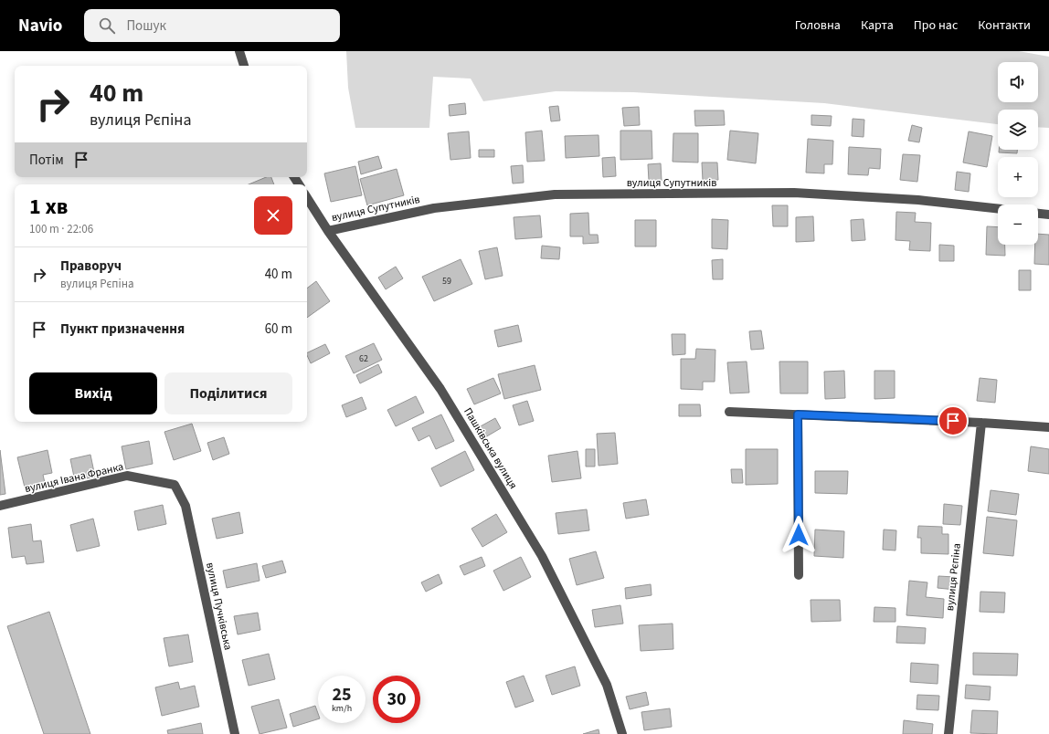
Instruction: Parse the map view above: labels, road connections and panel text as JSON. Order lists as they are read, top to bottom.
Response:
{
  "streets": {
    "street": [
      "вулиця Супутників",
      "Пашківська вулиця",
      "вулиця Івана Франка",
      "вулиця Рєпіна",
      "вулиця Пучківська"
    ]
  },
  "crossings": [
    ["вулиця Супутників", "Пашківська вулиця"],
    ["вулиця Івана Франка", "вулиця Пучківська"]
  ],
  "house_numbers": ["59", "62"],
  "page": {
    "header": "Navio",
    "search": "Пошук",
    "nav": [
      "Головна",
      "Карта",
      "Про нас",
      "Контакти"
    ],
    "map_buttons": ["+", "−"],
    "turn": ["40 m", "вулиця Рєпіна"],
    "then": "Потім",
    "heading": ["1 хв", "100 m · 22:06"],
    "list": [
      {
        "name": "Праворуч",
        "note": "вулиця Рєпіна",
        "value": "40 m"
      },
      {
        "name": "Пункт призначення",
        "value": "60 m"
      }
    ],
    "buttons": ["Вихід", "Поділитися"],
    "speed": "25 km/h",
    "limit": "30"
  }
}
